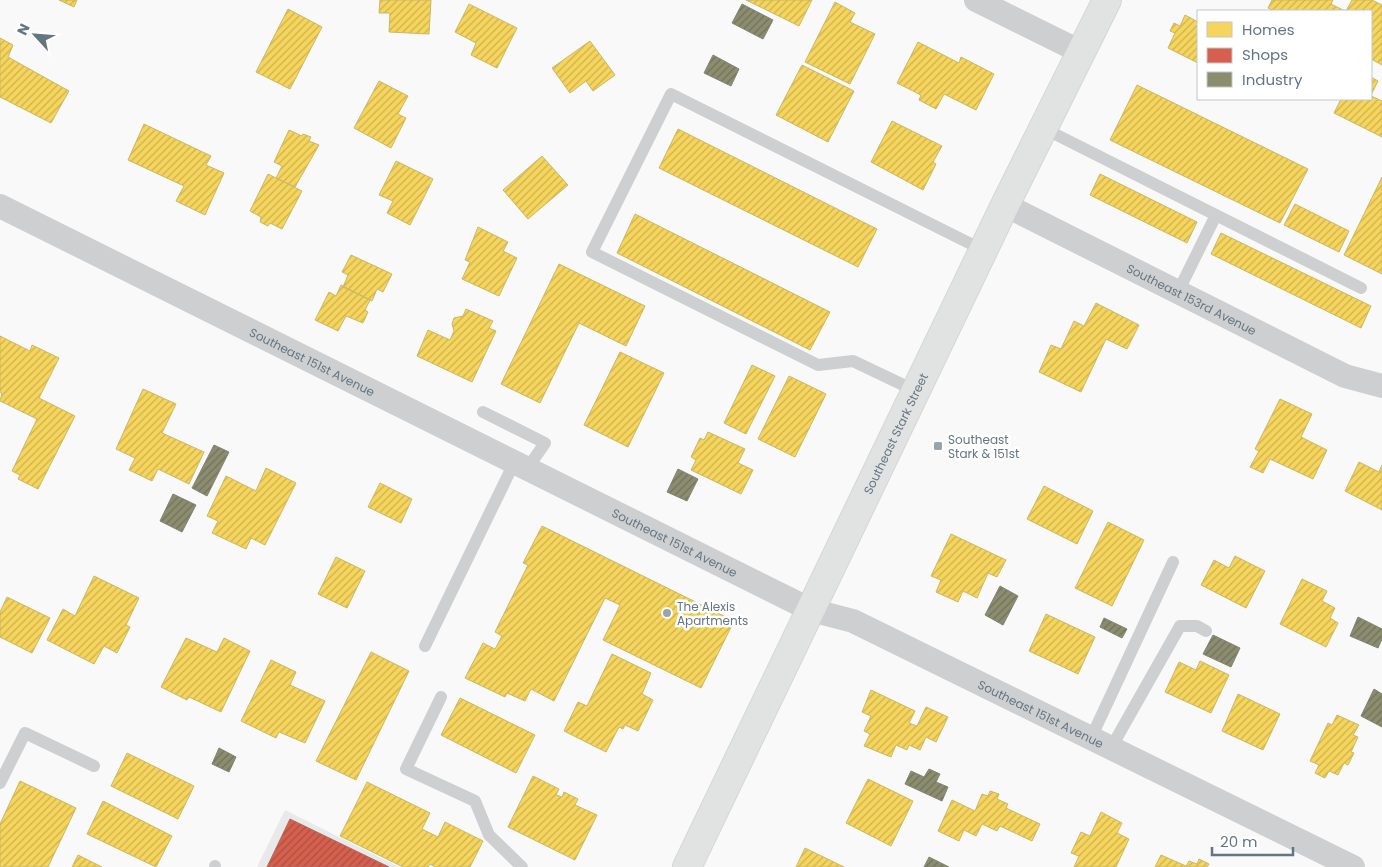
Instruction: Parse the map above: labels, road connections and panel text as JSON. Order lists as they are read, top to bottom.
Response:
{
  "streets": {
    "main road": ["Southeast Stark Street"],
    "street": ["Southeast 153rd Avenue", "Southeast 151st Avenue"]
  },
  "crossings": [
    ["Southeast 153rd Avenue", "Southeast Stark Street"],
    ["Southeast 151st Avenue", "Southeast Stark Street"]
  ],
  "places": {
    "transit": ["Southeast Stark & 151st"],
    "other": ["The Alexis Apartments"]
  },
  "legend": ["Homes", "Shops", "Industry"],
  "scale_bar": "20 m",
  "north": "top left"
}
